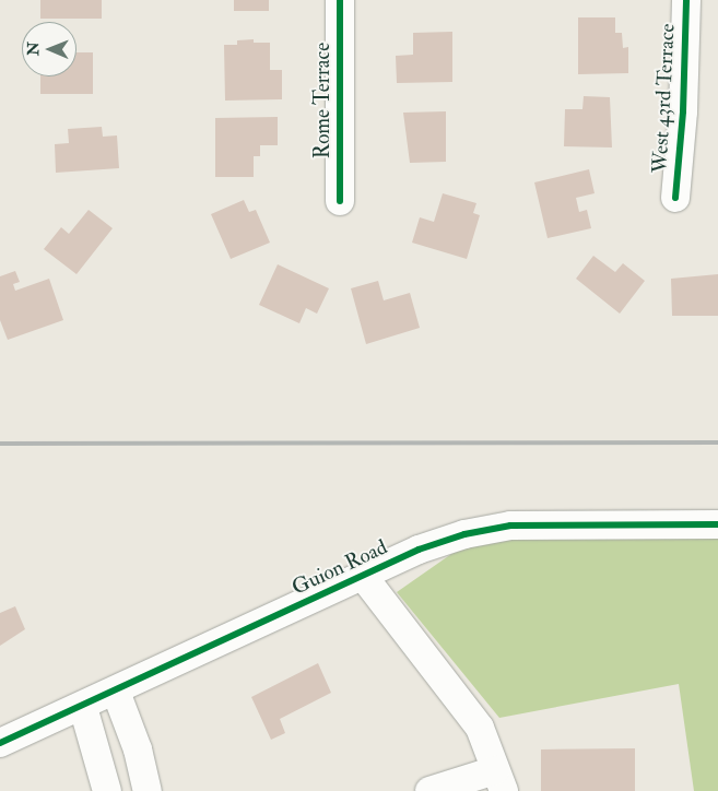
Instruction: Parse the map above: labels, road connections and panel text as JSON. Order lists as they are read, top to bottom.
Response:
{
  "streets": {
    "street": ["West 43rd Terrace", "Rome Terrace", "Guion Road"]
  },
  "north": "left"
}
